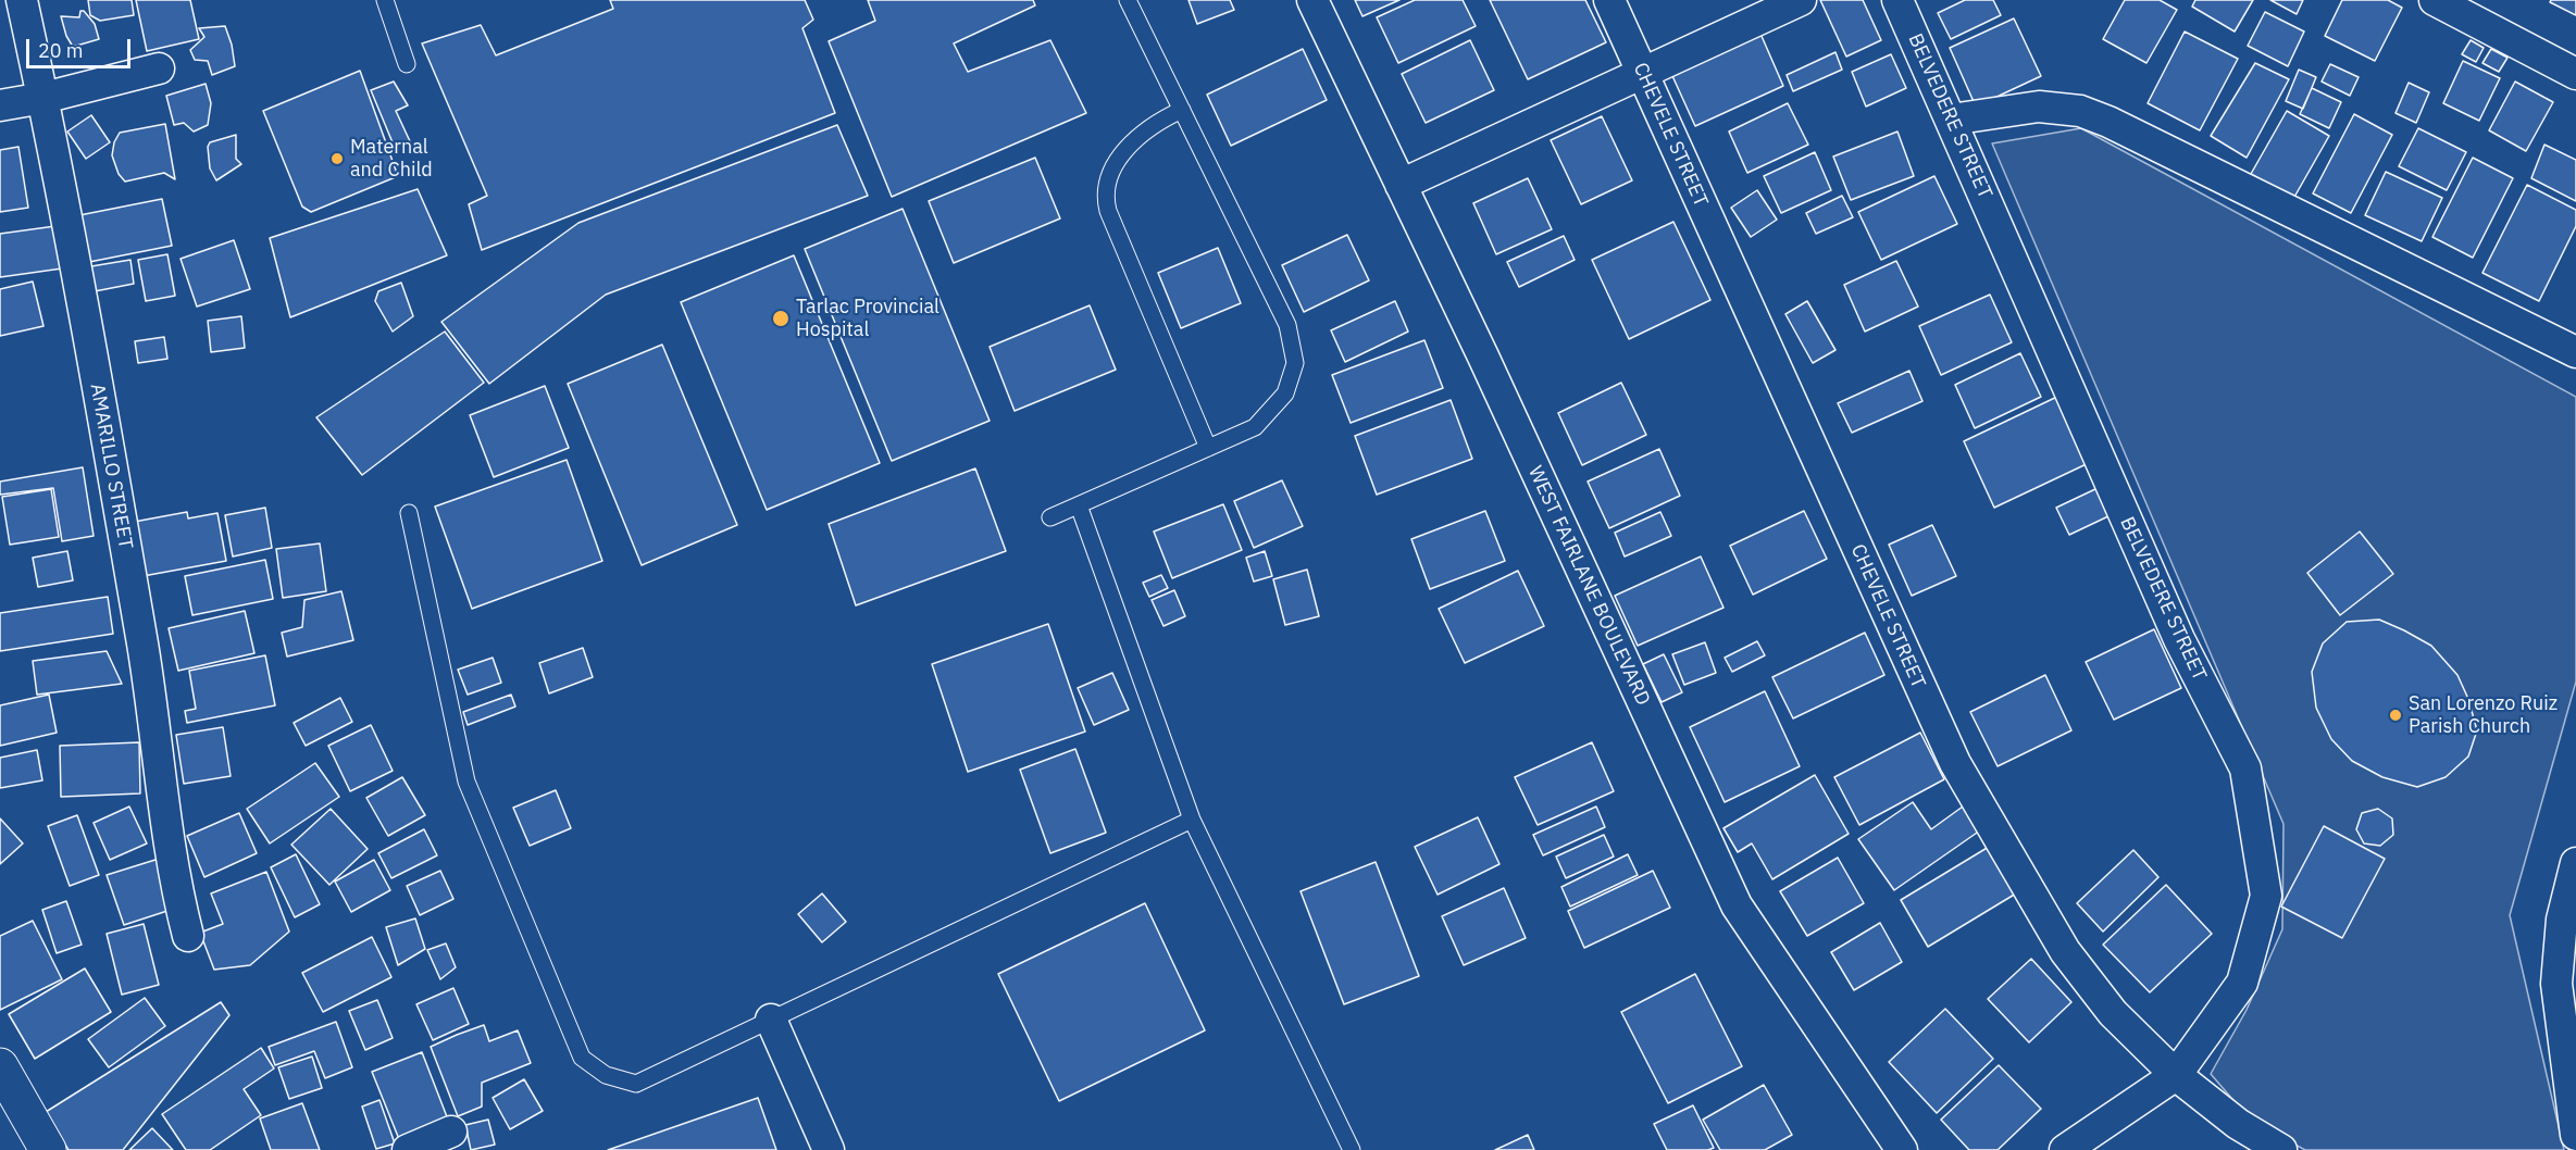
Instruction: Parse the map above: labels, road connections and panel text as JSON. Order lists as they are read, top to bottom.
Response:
{
  "streets": {
    "street": [
      "BELVEDERE STREET",
      "CHEVELE STREET",
      "AMARILLO STREET",
      "WEST FAIRLANE BOULEVARD"
    ]
  },
  "crossings": [
    ["BELVEDERE STREET", "CHEVELE STREET"]
  ],
  "places": ["Maternal and Child", "Tarlac Provincial Hospital", "San Lorenzo Ruiz Parish Church"],
  "scale_bar": "20 m"
}
